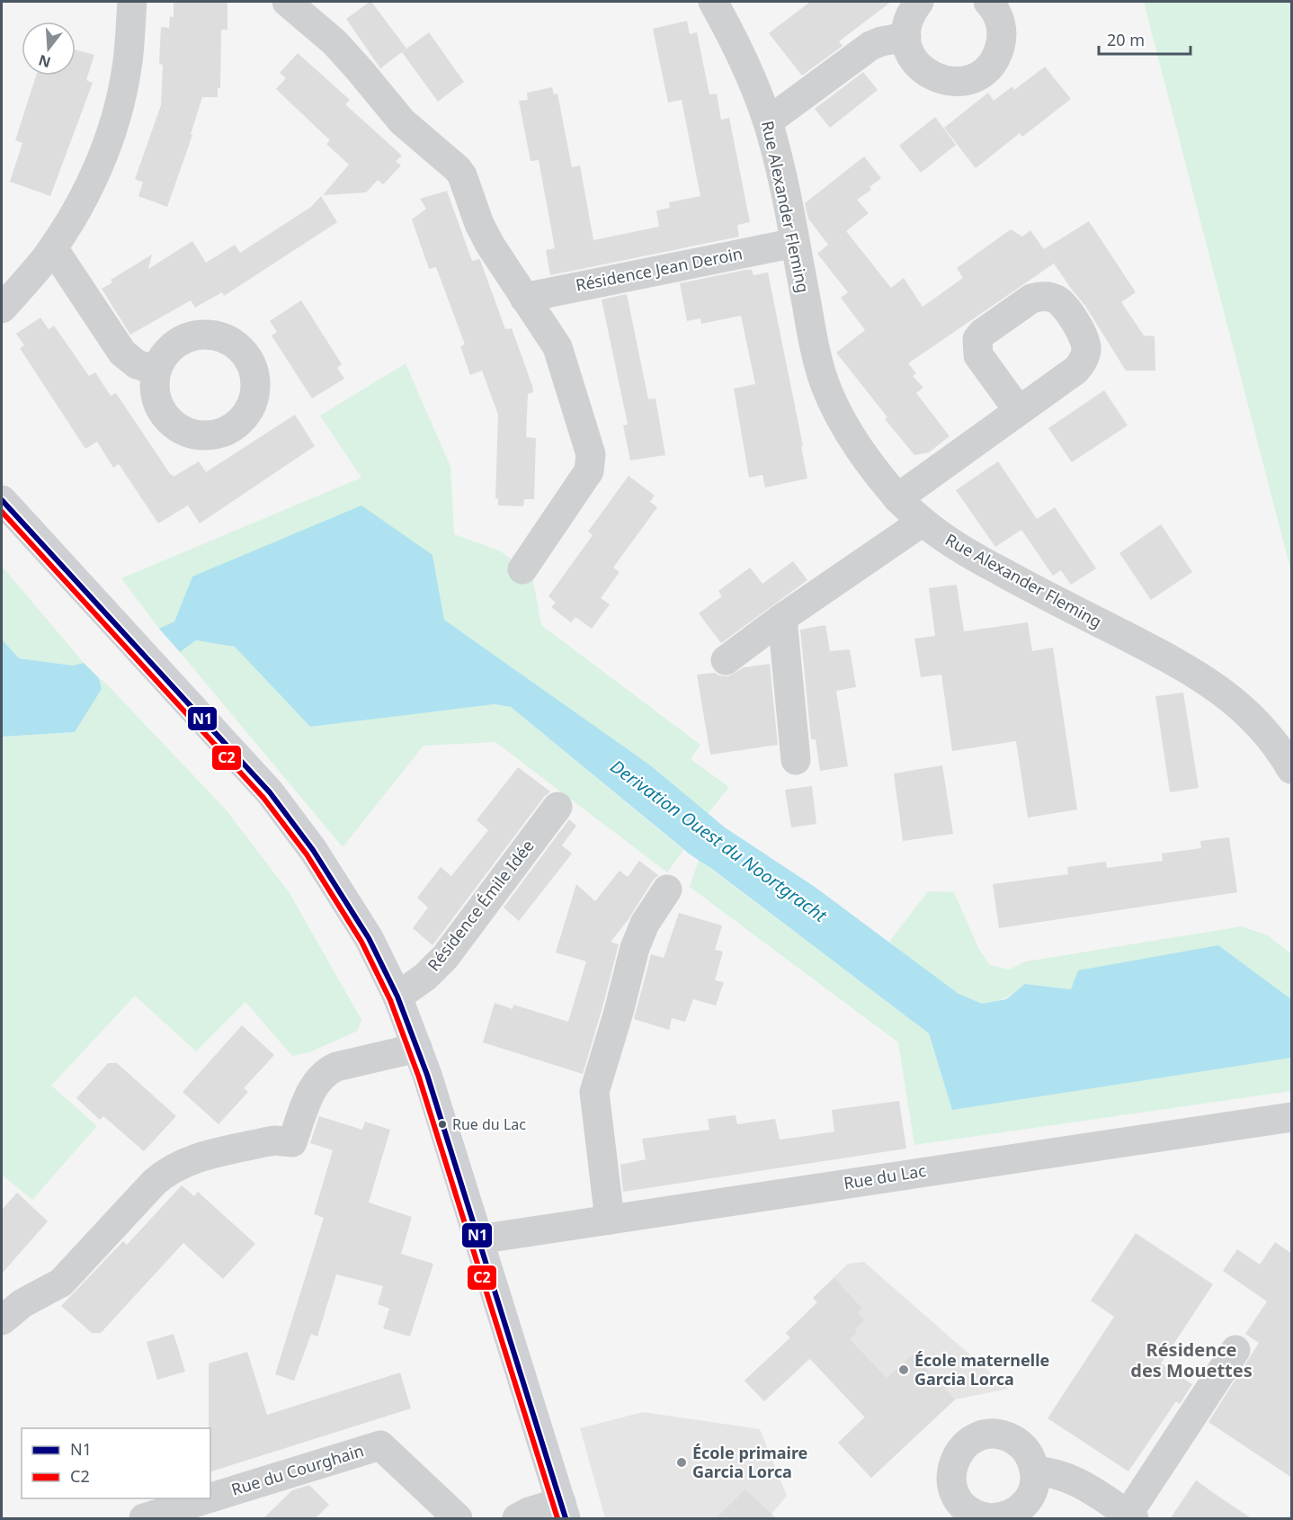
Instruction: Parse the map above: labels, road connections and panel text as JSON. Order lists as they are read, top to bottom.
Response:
{
  "streets": {
    "street": [
      "Rue Alexander Fleming",
      "Résidence Jean Deroin",
      "Résidence Émile Idée",
      "Rue du Lac",
      "Rue du Courghain"
    ]
  },
  "crossings": [
    ["Rue Alexander Fleming", "Résidence Jean Deroin"]
  ],
  "districts": ["Résidence des Mouettes"],
  "water": ["Derivation Ouest du Noortgracht"],
  "places": ["Rue du Lac", "École maternelle Garcia Lorca", "École primaire Garcia Lorca"],
  "lines": ["transit line N1", "transit line C2"],
  "legend": ["N1", "C2"],
  "scale_bar": "20 m",
  "north": "bottom"
}
